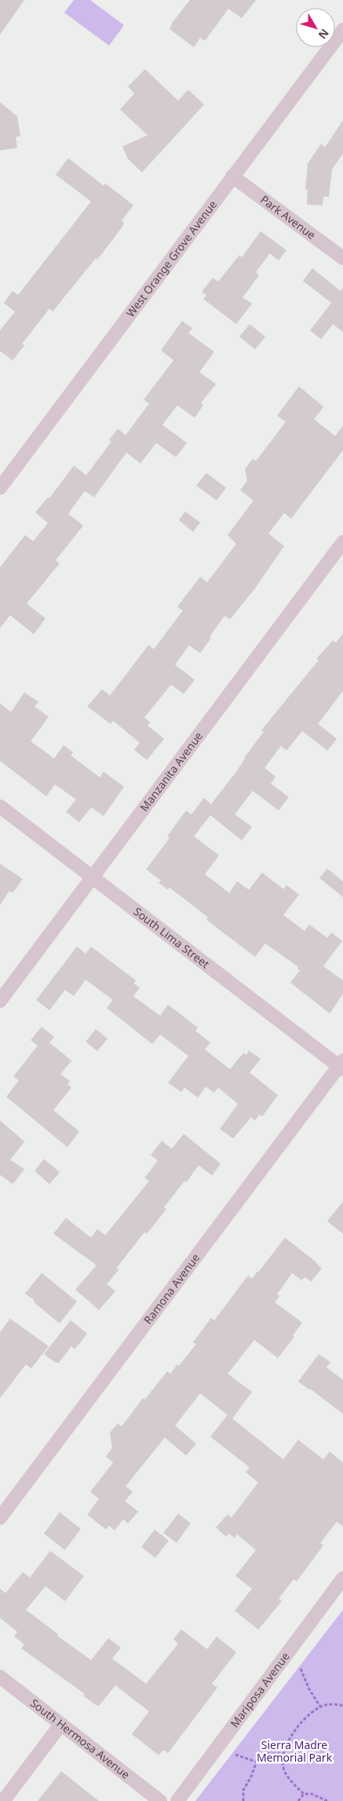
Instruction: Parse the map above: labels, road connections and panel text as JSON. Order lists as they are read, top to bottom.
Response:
{
  "streets": {
    "street": [
      "Park Avenue",
      "West Orange Grove Avenue",
      "Manzanita Avenue",
      "South Lima Street",
      "Ramona Avenue",
      "Mariposa Avenue",
      "South Hermosa Avenue"
    ]
  },
  "crossings": [
    ["Park Avenue", "West Orange Grove Avenue"],
    ["Manzanita Avenue", "South Lima Street"],
    ["South Lima Street", "Ramona Avenue"]
  ],
  "parks": ["Sierra Madre Memorial Park"],
  "north": "bottom right"
}
